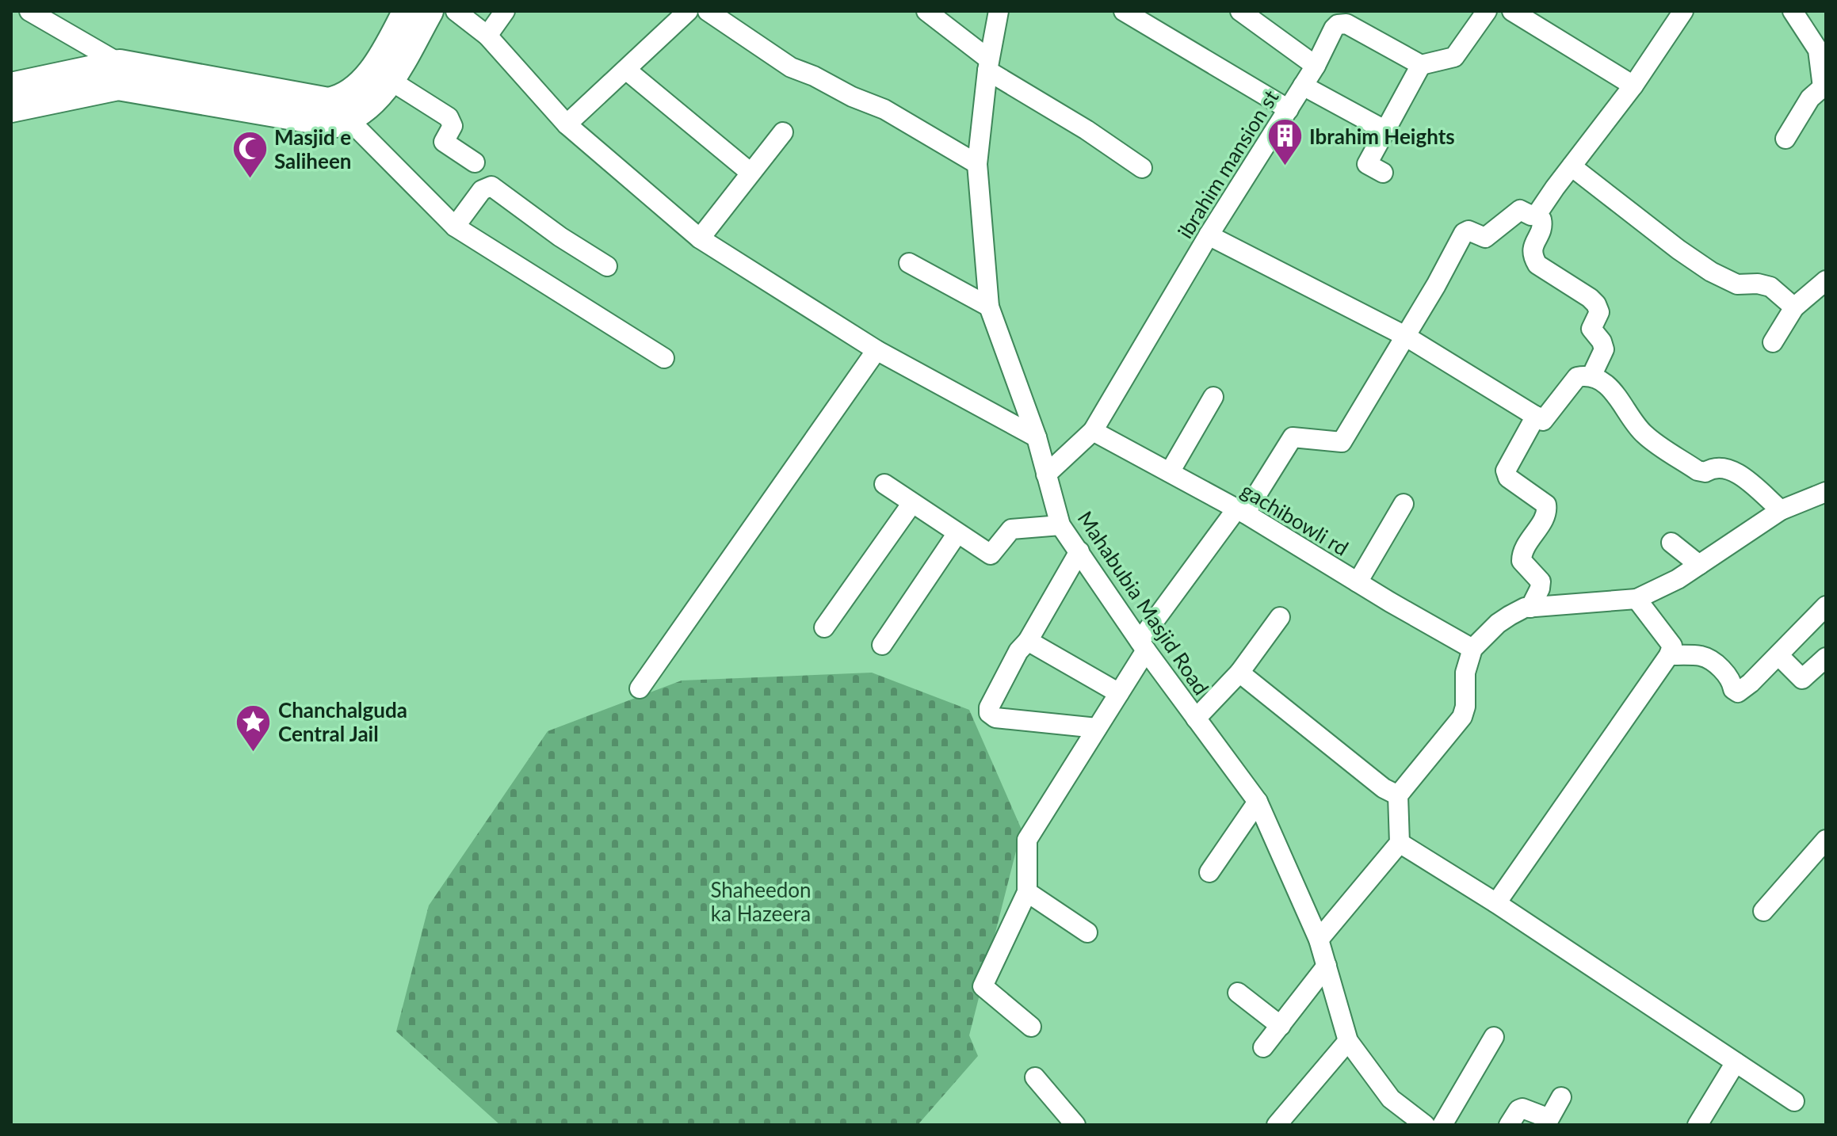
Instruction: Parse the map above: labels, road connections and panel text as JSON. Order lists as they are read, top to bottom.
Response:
{
  "streets": {
    "street": ["ibrahim mansion st", "gachibowli rd", "Mahabubia Masjid Road"]
  },
  "crossings": [
    ["ibrahim mansion st", "gachibowli rd"],
    ["ibrahim mansion st", "Mahabubia Masjid Road"]
  ],
  "parks": ["Shaheedon ka Hazeera"],
  "places": {
    "building": ["Ibrahim Heights"],
    "mosque": ["Masjid e Saliheen"],
    "place": ["Chanchalguda Central Jail"]
  }
}
